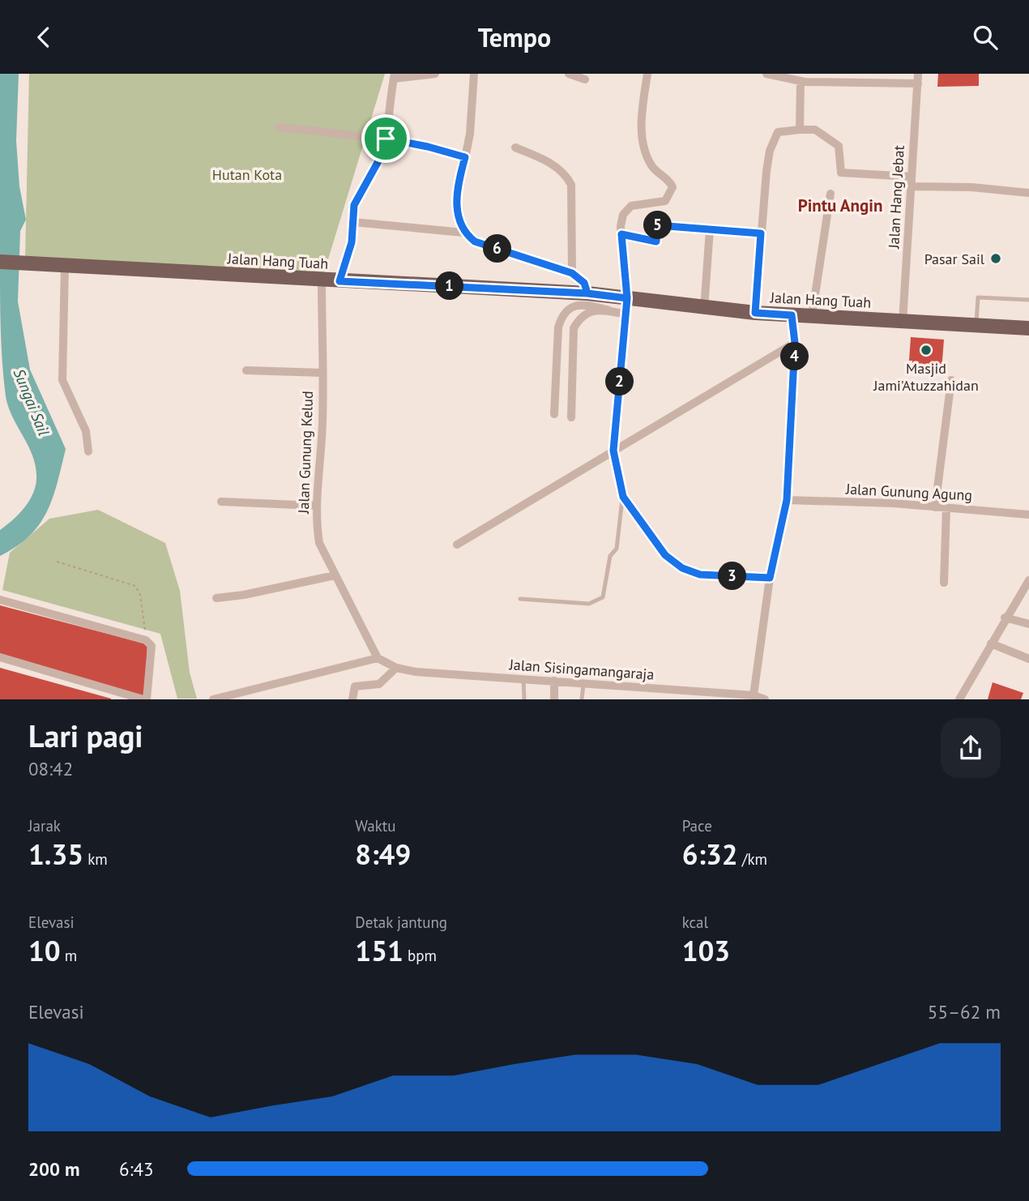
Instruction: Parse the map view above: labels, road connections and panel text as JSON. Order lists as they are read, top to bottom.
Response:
{
  "streets": {
    "main road": ["Jalan Hang Tuah"],
    "street": [
      "Jalan Hang Jebat",
      "Jalan Gunung Kelud",
      "Jalan Gunung Agung",
      "Jalan Sisingamangaraja"
    ]
  },
  "crossings": [
    ["Jalan Hang Jebat", "Jalan Hang Tuah"],
    ["Jalan Hang Tuah", "Jalan Gunung Kelud"]
  ],
  "districts": ["Pintu Angin"],
  "water": ["Sungai Sail"],
  "parks": ["Hutan Kota"],
  "places": ["Pasar Sail", "Masjid Jami'Atuzzahidan"],
  "page": {
    "header": "Tempo",
    "pins": [
      "5",
      "6",
      "1",
      "4",
      "2",
      "3"
    ],
    "heading": ["Lari pagi", "08:42"],
    "stats": [
      ["Jarak", "1.35 km"],
      ["Waktu", "8:49"],
      ["Pace", "6:32 /km"],
      ["Elevasi", "10 m"],
      ["Detak jantung", "151 bpm"],
      ["kcal", "103"]
    ],
    "chart": ["Elevasi", "55–62 m"],
    "list": [
      {
        "name": "200 m",
        "note": "6:43"
      }
    ]
  }
}
